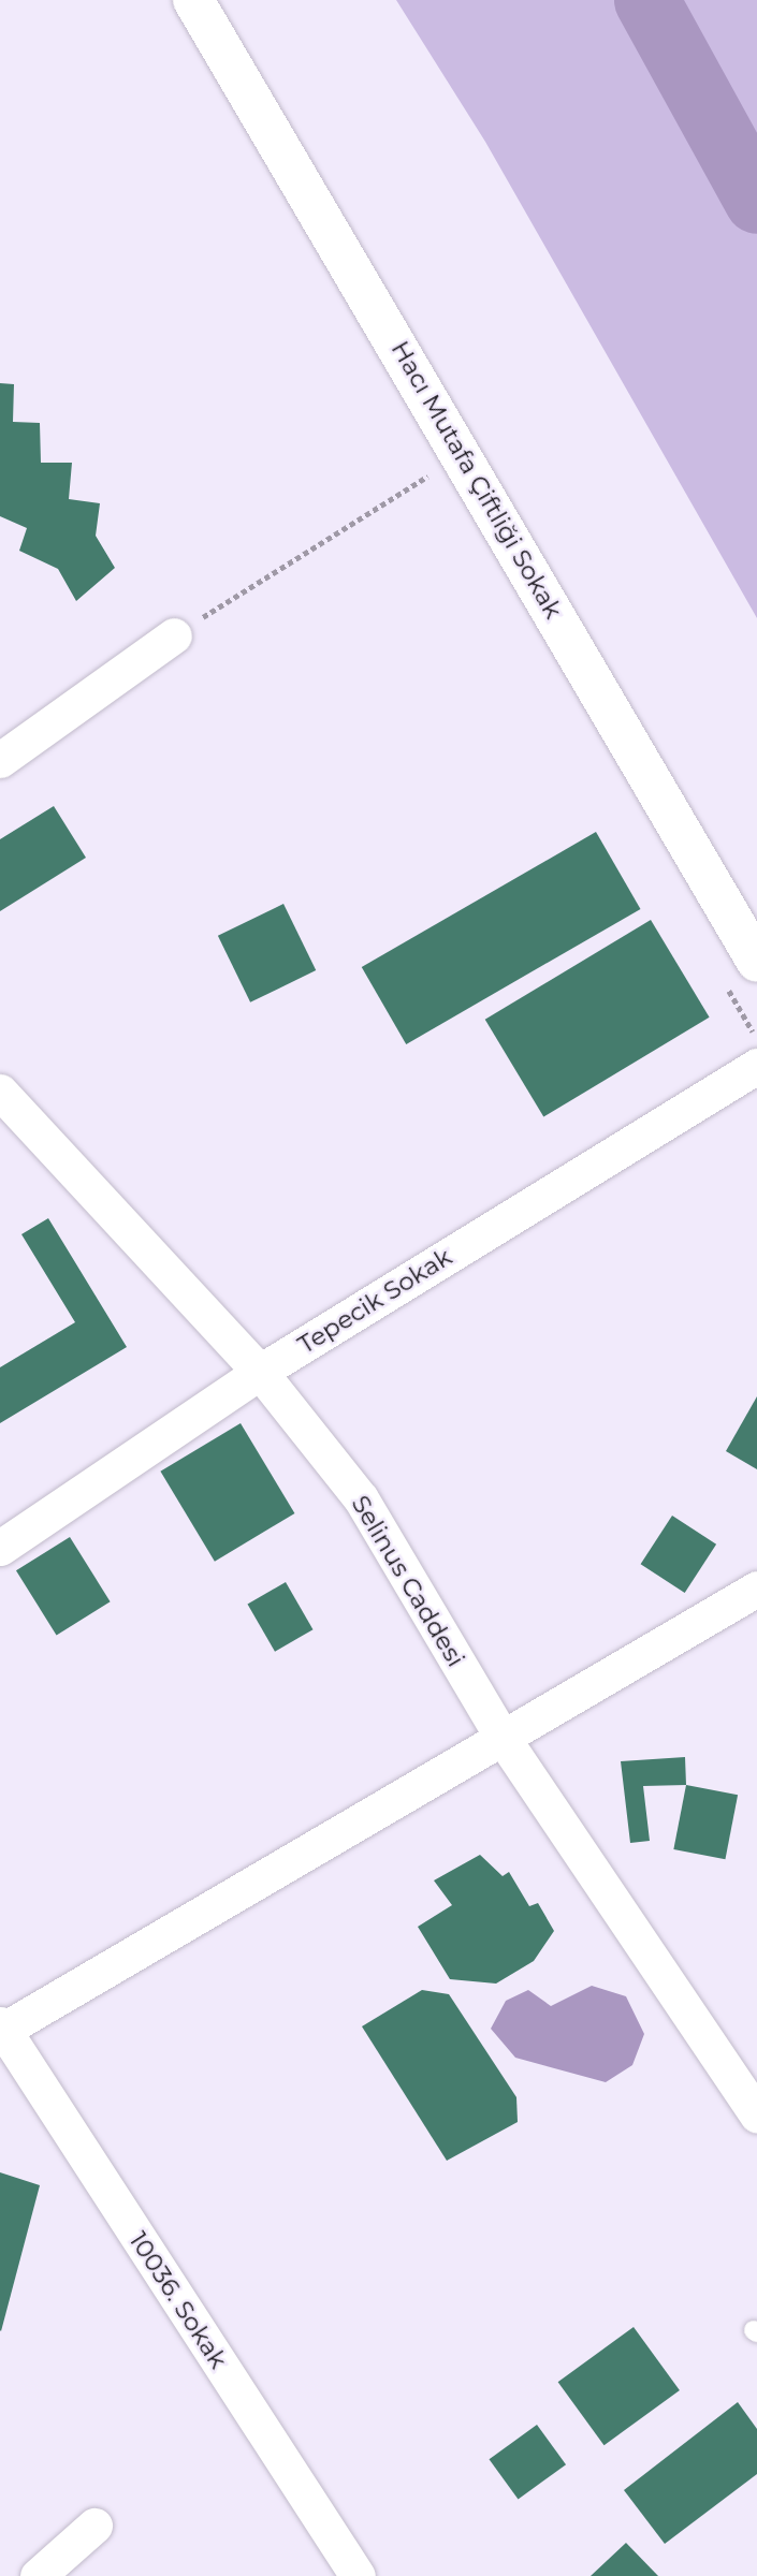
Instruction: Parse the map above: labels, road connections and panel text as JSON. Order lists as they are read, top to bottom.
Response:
{
  "streets": {
    "street": [
      "Hacı Mutafa Çiftliği Sokak",
      "Tepecik Sokak",
      "Selinus Caddesi",
      "10036. Sokak"
    ]
  },
  "crossings": [
    ["Tepecik Sokak", "Selinus Caddesi"]
  ]
}
